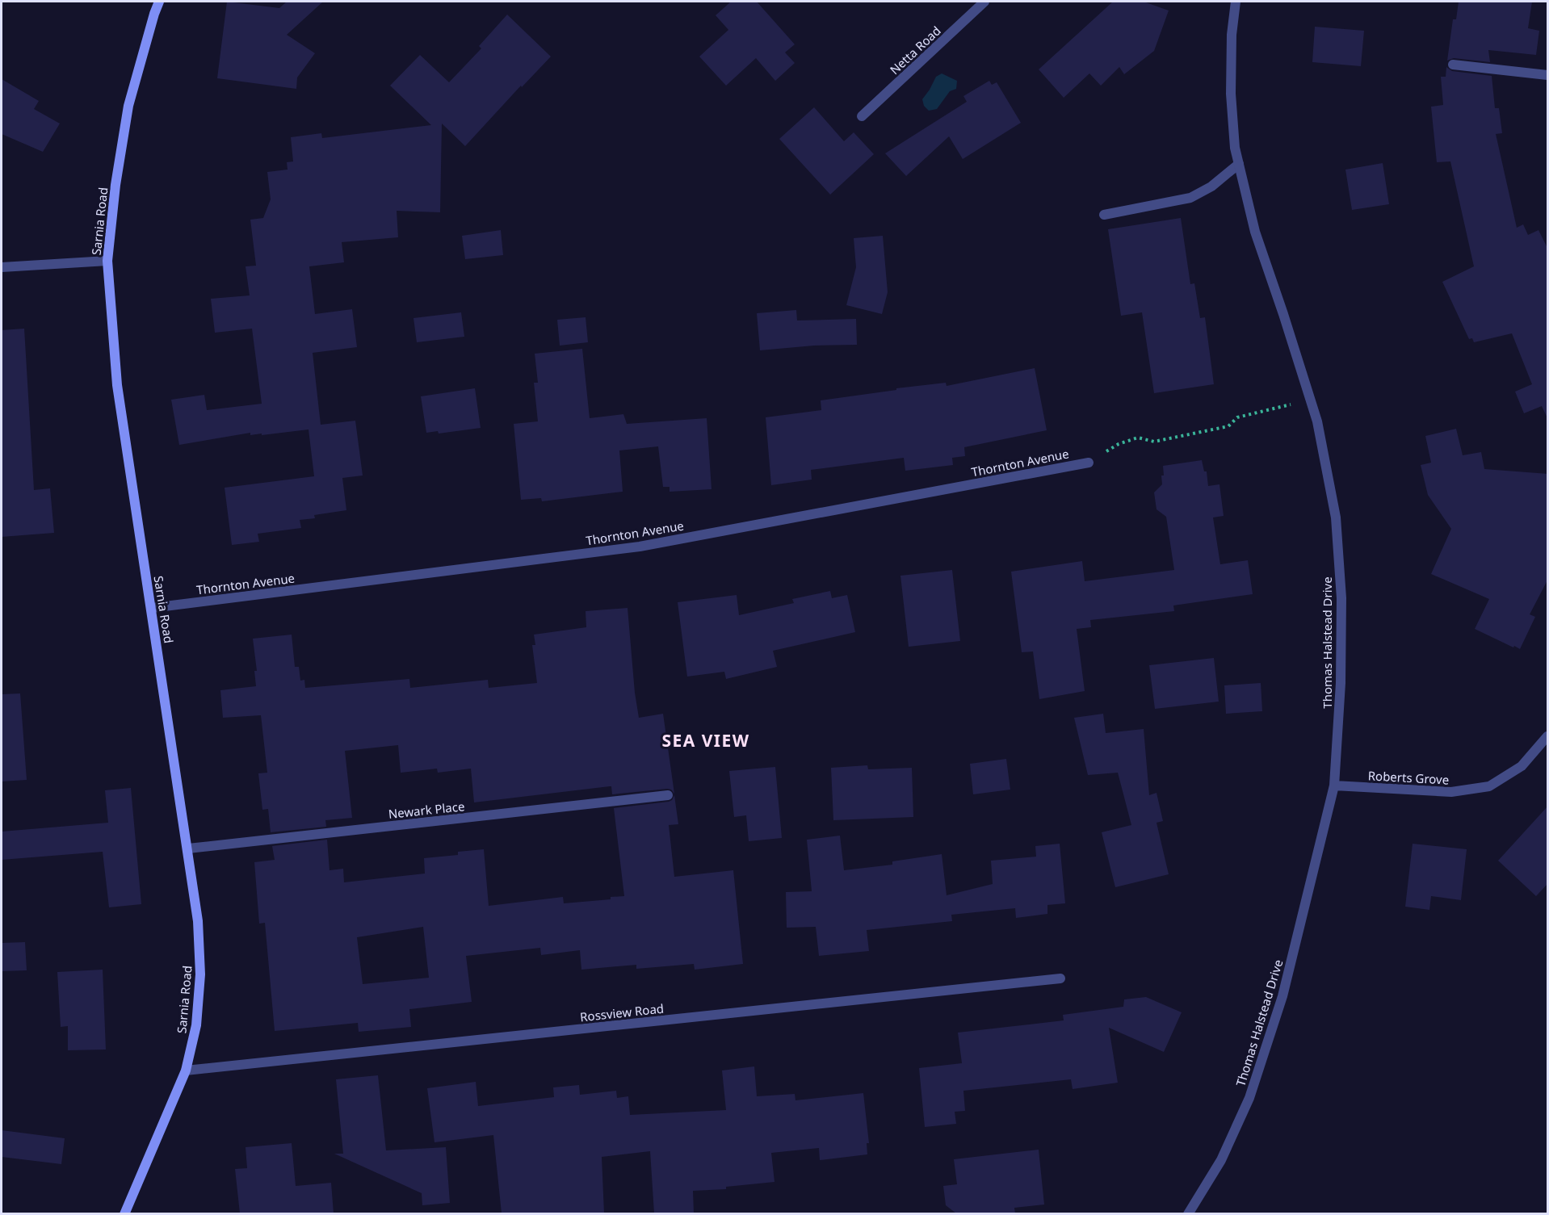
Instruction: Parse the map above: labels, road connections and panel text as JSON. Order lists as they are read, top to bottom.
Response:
{
  "streets": {
    "main road": ["Sarnia Road"],
    "street": [
      "Netta Road",
      "Thornton Avenue",
      "Thomas Halstead Drive",
      "Roberts Grove",
      "Newark Place",
      "Rossview Road"
    ]
  },
  "crossings": [
    ["Sarnia Road", "Thornton Avenue"],
    ["Sarnia Road", "Newark Place"],
    ["Sarnia Road", "Rossview Road"],
    ["Thomas Halstead Drive", "Roberts Grove"]
  ],
  "districts": ["SEA VIEW"]
}
